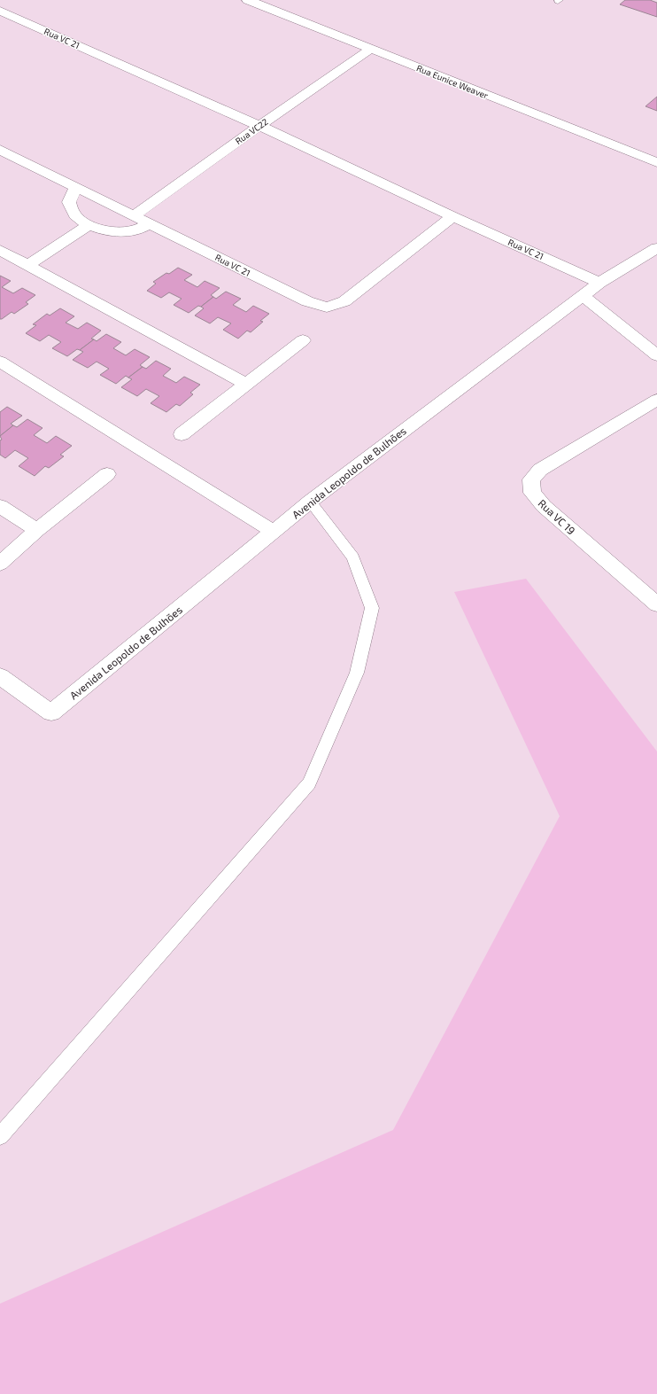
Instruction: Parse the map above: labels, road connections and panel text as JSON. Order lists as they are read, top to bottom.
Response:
{
  "streets": {
    "street": [
      "Rua VC 21",
      "Rua Eunice Weaver",
      "Rua VC22",
      "Avenida Leopoldo de Bulhões",
      "Rua VC 19"
    ]
  },
  "crossings": [
    ["Rua VC 21", "Rua VC22"],
    ["Rua VC 21", "Avenida Leopoldo de Bulhões"],
    ["Rua Eunice Weaver", "Rua VC22"]
  ]
}
